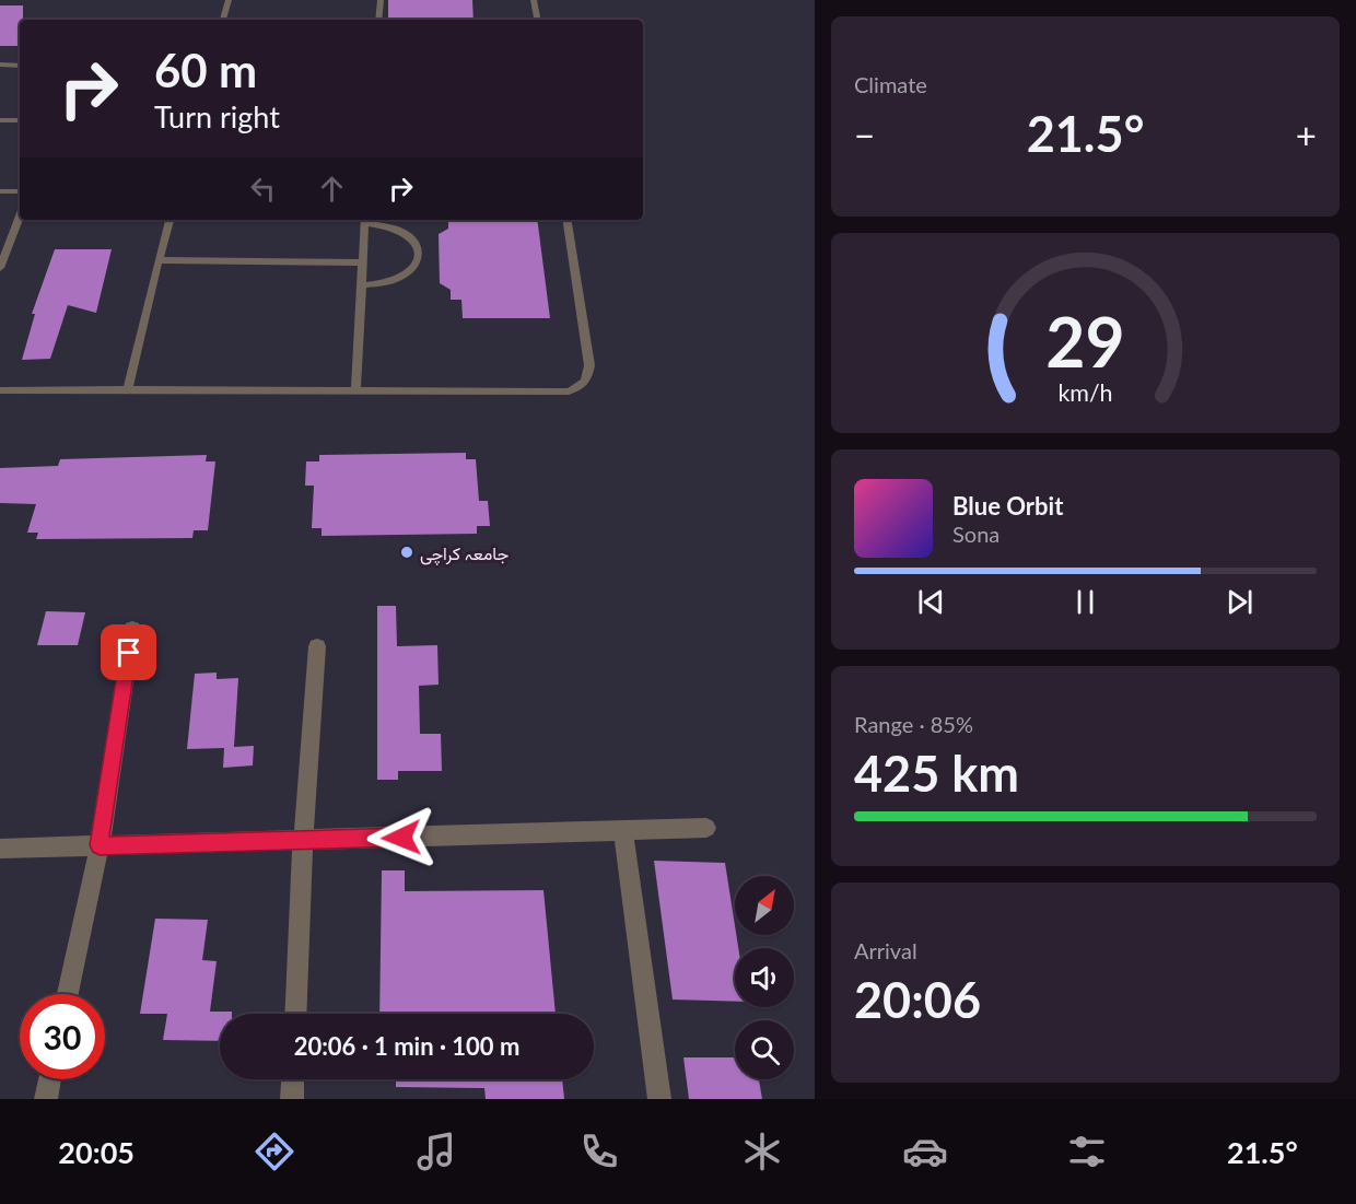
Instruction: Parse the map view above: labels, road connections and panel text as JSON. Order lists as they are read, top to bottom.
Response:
{
  "places": ["جامعہ کراچی"],
  "north": "top right",
  "page": {
    "tile": [
      "Climate",
      ["Range · 85%", "425 km"],
      ["Arrival", "20:06"]
    ],
    "turn": ["60 m", "Turn right"],
    "heat": ["−", "21.5°", "+"],
    "song": ["Blue Orbit", "Sona"],
    "limit": "30",
    "trip": "20:06 · 1 min · 100 m",
    "tabs": ["20:05", "21.5°"],
    "gauge": ["29", "km/h"]
  }
}
